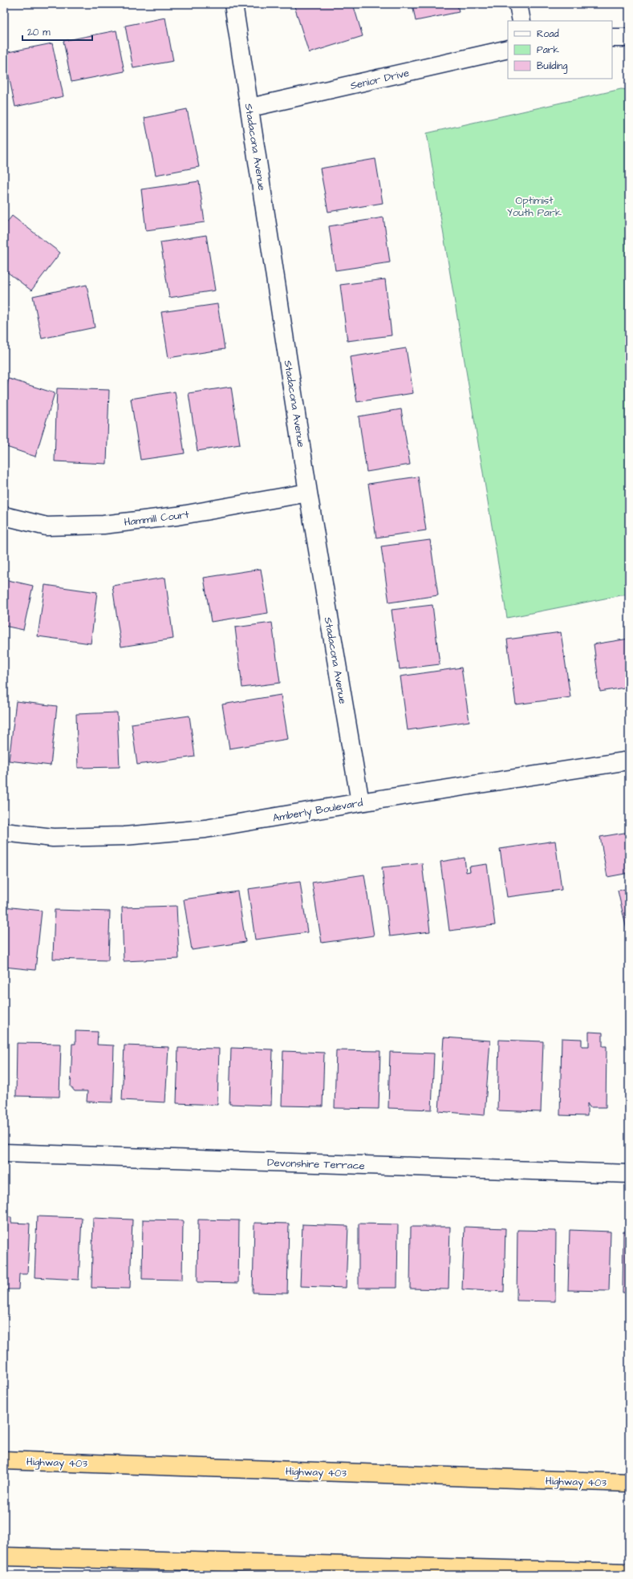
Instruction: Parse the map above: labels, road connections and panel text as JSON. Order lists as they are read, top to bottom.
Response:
{
  "streets": {
    "highway": ["Highway 403"],
    "street": [
      "Senior Drive",
      "Stadacona Avenue",
      "Hammill Court",
      "Amberly Boulevard",
      "Devonshire Terrace"
    ]
  },
  "crossings": [
    ["Senior Drive", "Stadacona Avenue"],
    ["Stadacona Avenue", "Hammill Court"],
    ["Stadacona Avenue", "Amberly Boulevard"]
  ],
  "parks": ["Optimist Youth Park"],
  "legend": ["Road", "Park", "Building"],
  "scale_bar": "20 m"
}
